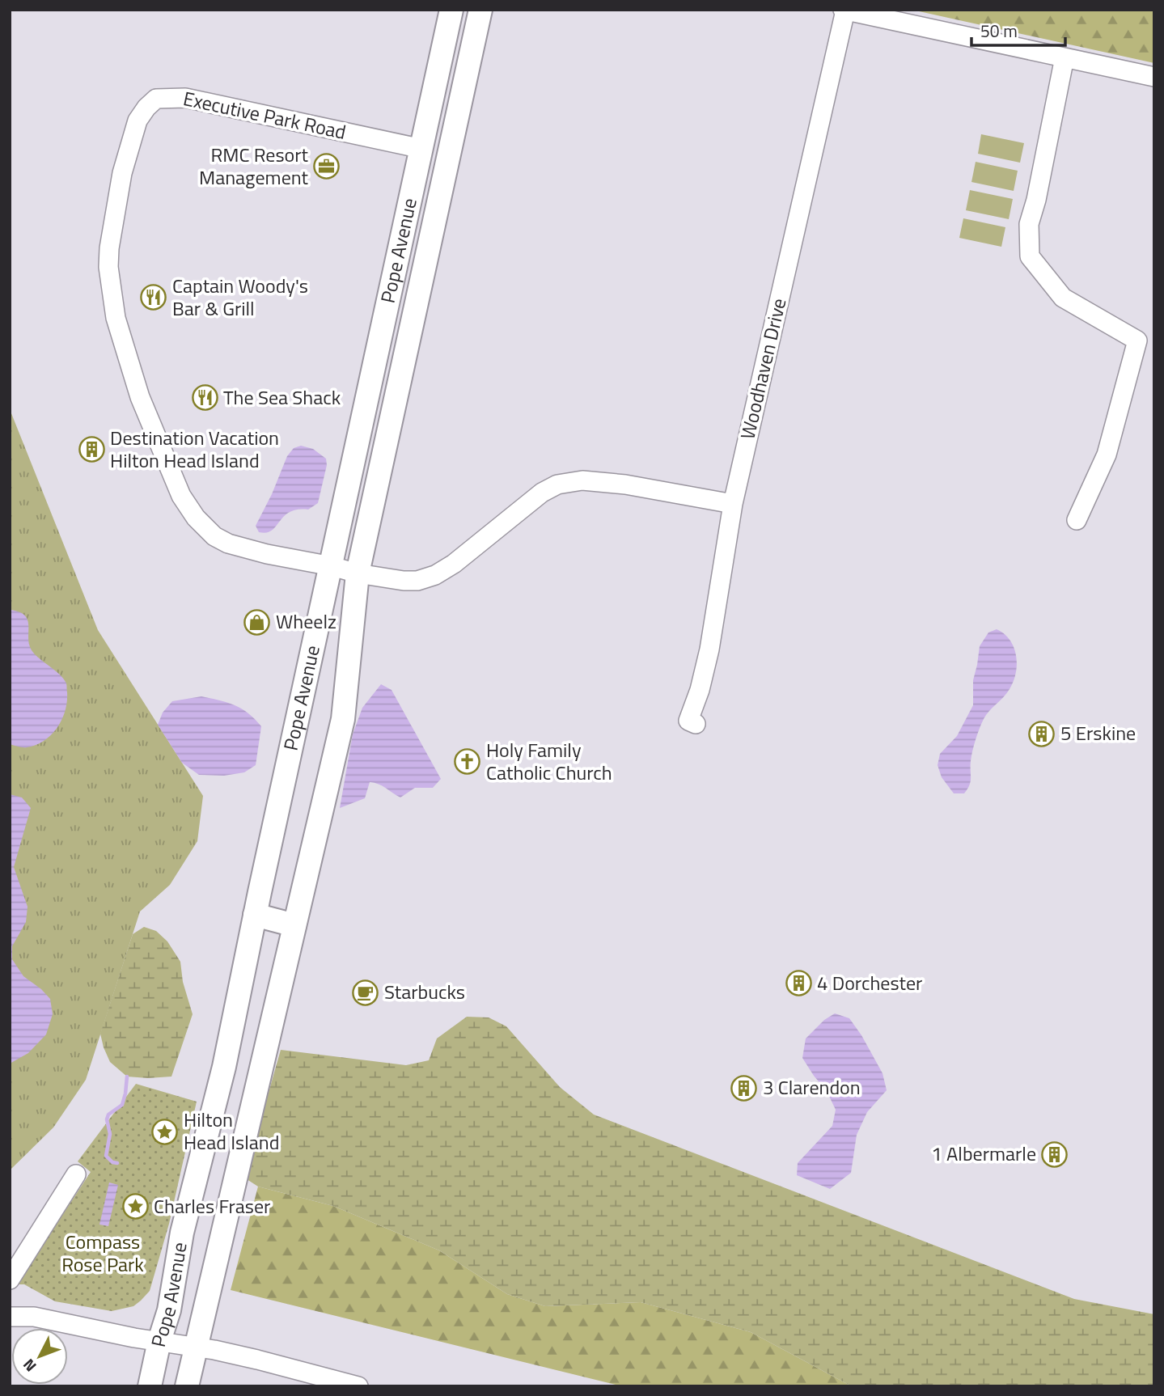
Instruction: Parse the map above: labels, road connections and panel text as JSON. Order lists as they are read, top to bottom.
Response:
{
  "streets": {
    "main road": ["Pope Avenue"],
    "street": ["Executive Park Road", "Woodhaven Drive"]
  },
  "crossings": [
    ["Executive Park Road", "Pope Avenue"],
    ["Executive Park Road", "Woodhaven Drive"]
  ],
  "parks": ["Compass Rose Park"],
  "places": {
    "office": ["RMC Resort Management"],
    "restaurant": ["Captain Woody's Bar & Grill", "The Sea Shack"],
    "building": [
      "Destination Vacation Hilton Head Island",
      "5 Erskine",
      "4 Dorchester",
      "3 Clarendon",
      "1 Albermarle"
    ],
    "shop": ["Wheelz"],
    "church": ["Holy Family Catholic Church"],
    "cafe": ["Starbucks"],
    "place": ["Hilton Head Island", "Charles Fraser"]
  },
  "scale_bar": "50 m",
  "north": "bottom left"
}
